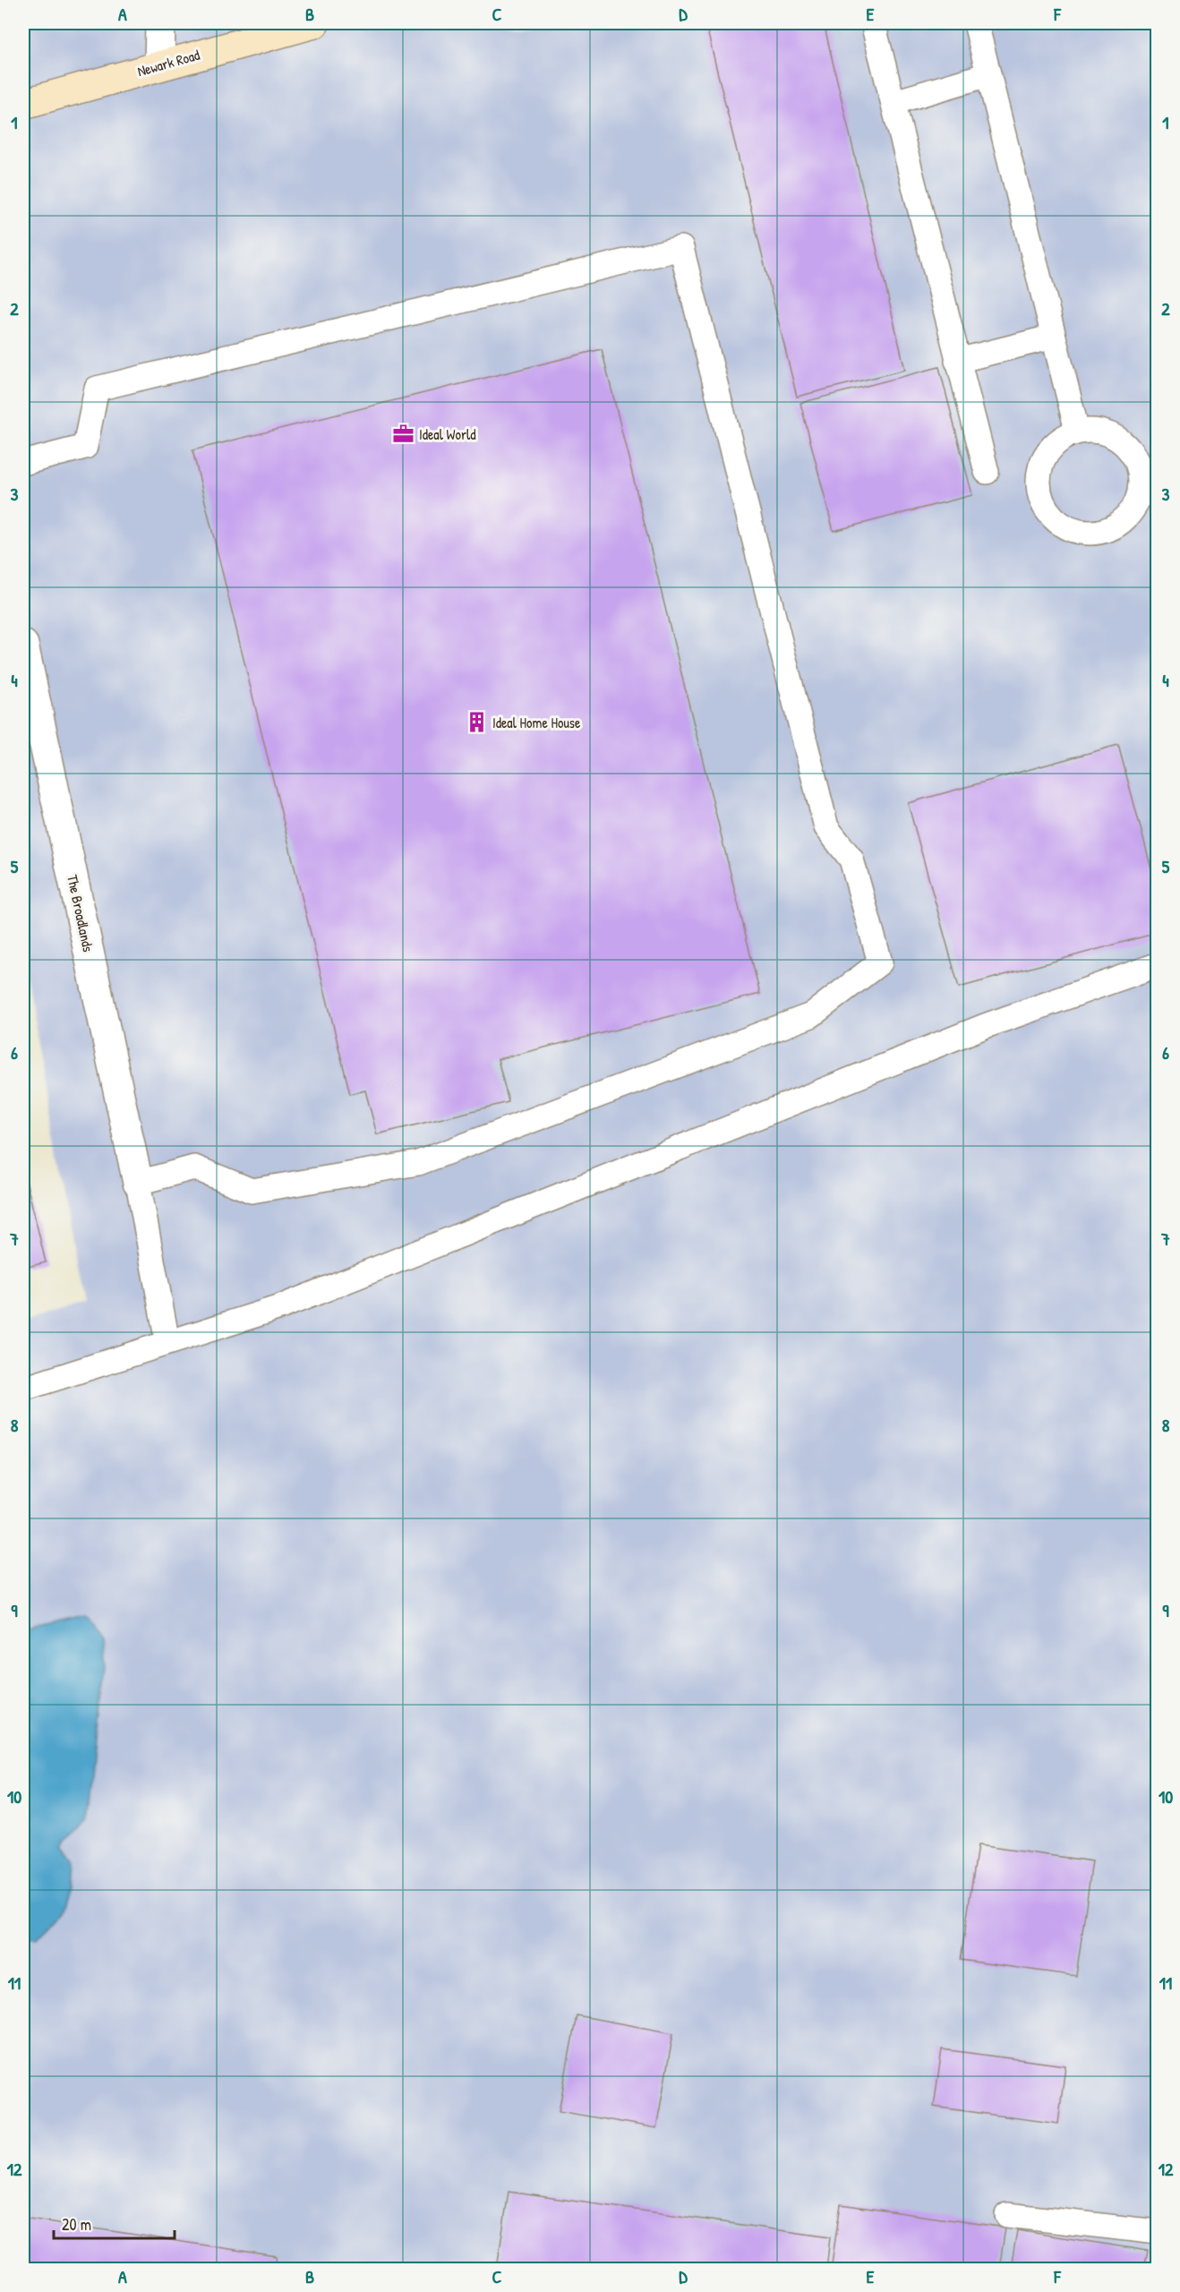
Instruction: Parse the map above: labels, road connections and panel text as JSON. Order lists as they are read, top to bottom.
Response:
{
  "streets": {
    "street": ["Newark Road", "The Broadlands"]
  },
  "places": {
    "office": ["Ideal World"],
    "building": ["Ideal Home House"]
  },
  "scale_bar": "20 m",
  "grid": {
    "columns": [
      "A",
      "B",
      "C",
      "D",
      "E",
      "F"
    ],
    "rows": [
      "1",
      "2",
      "3",
      "4",
      "5",
      "6",
      "7",
      "8",
      "9",
      "10",
      "11",
      "12"
    ]
  }
}
